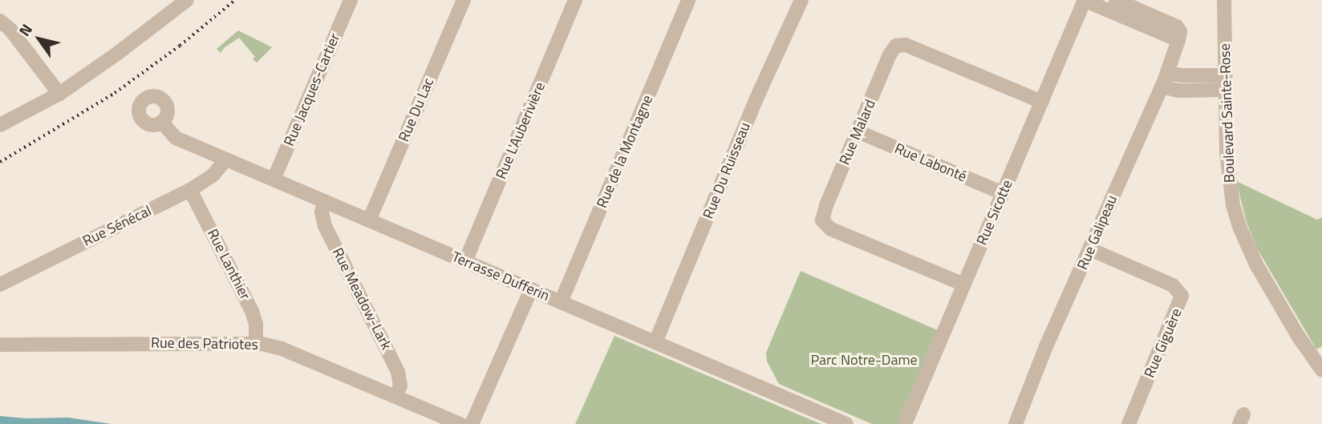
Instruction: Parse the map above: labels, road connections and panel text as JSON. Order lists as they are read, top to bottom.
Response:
{
  "streets": {
    "street": [
      "Rue Jacques-Cartier",
      "Rue Du Lac",
      "Boulevard Sainte-Rose",
      "Rue L'Auberivière",
      "Rue Malard",
      "Rue de la Montagne",
      "Rue Labonté",
      "Rue Du Ruisseau",
      "Rue Sicotte",
      "Rue Sénécal",
      "Rue Galipeau",
      "Rue Lanthier",
      "Terrasse Dufferin",
      "Rue Meadow-Lark",
      "Rue Giguère",
      "Rue des Patriotes"
    ]
  },
  "crossings": [
    ["Rue Jacques-Cartier", "Terrasse Dufferin"],
    ["Rue Du Lac", "Terrasse Dufferin"],
    ["Rue L'Auberivière", "Terrasse Dufferin"],
    ["Rue Malard", "Rue Labonté"],
    ["Rue Malard", "Rue Sicotte"],
    ["Rue de la Montagne", "Terrasse Dufferin"],
    ["Rue Labonté", "Rue Sicotte"],
    ["Rue Du Ruisseau", "Terrasse Dufferin"],
    ["Rue Sénécal", "Rue Lanthier"],
    ["Rue Sénécal", "Terrasse Dufferin"],
    ["Rue Galipeau", "Rue Giguère"],
    ["Rue Lanthier", "Rue des Patriotes"],
    ["Terrasse Dufferin", "Rue Meadow-Lark"],
    ["Rue Meadow-Lark", "Rue des Patriotes"]
  ],
  "parks": ["Parc Notre-Dame"],
  "north": "top left"
}
